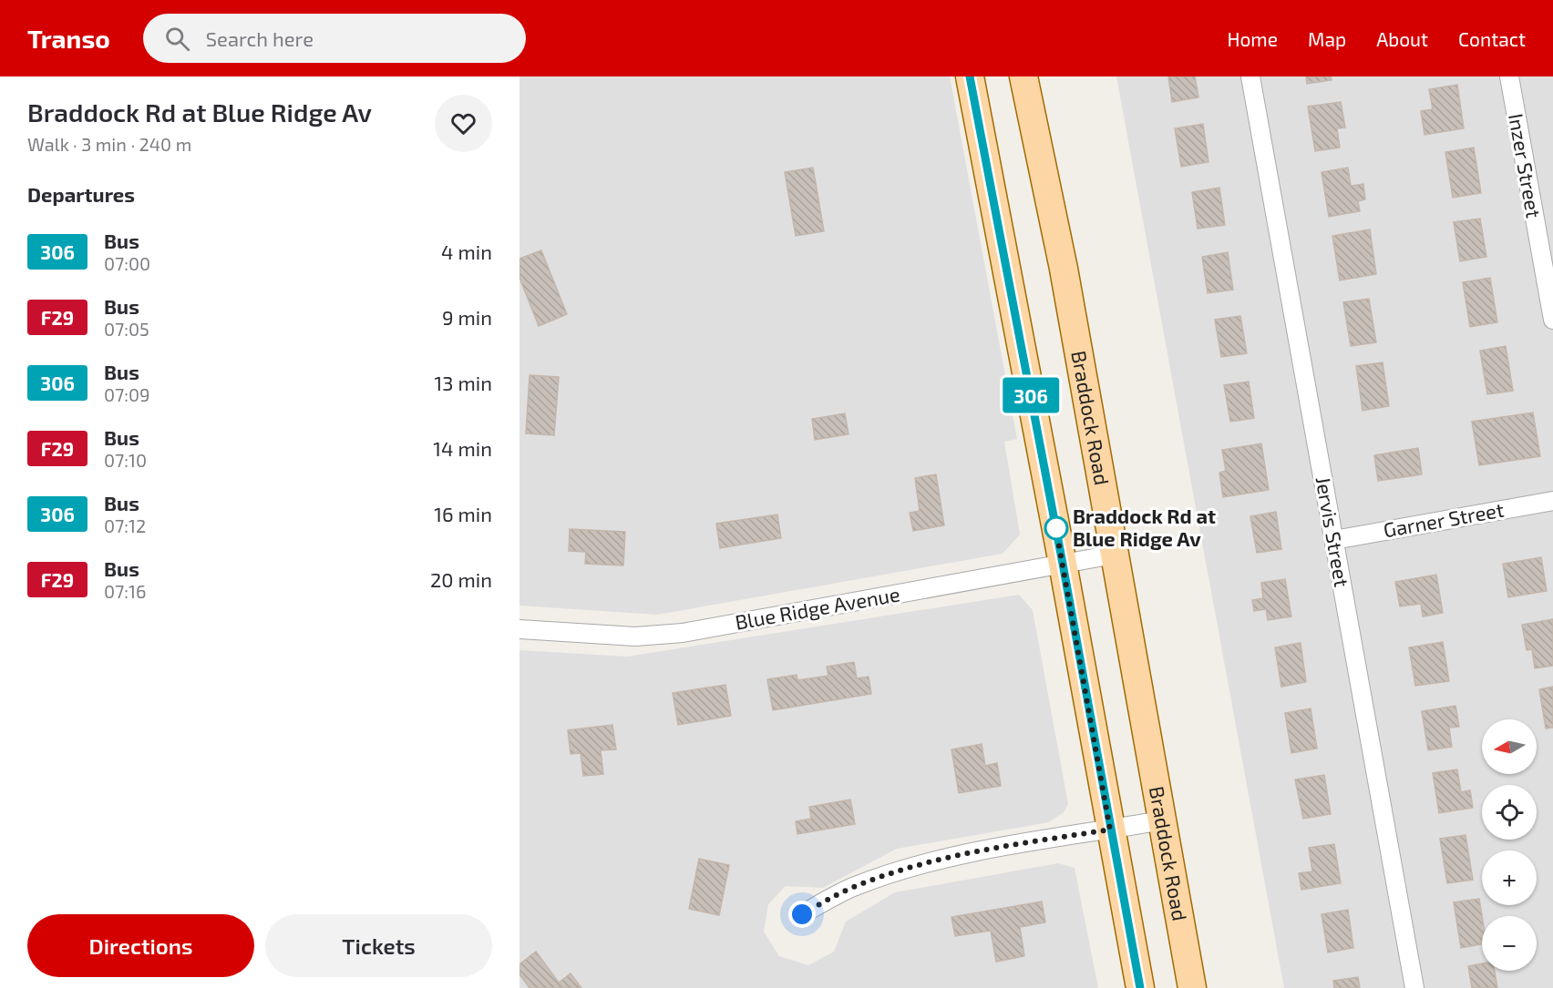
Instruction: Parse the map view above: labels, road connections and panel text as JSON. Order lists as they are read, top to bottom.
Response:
{
  "streets": {
    "main road": ["Braddock Road"],
    "street": [
      "Inzer Street",
      "Garner Street",
      "Jervis Street",
      "Blue Ridge Avenue"
    ]
  },
  "crossings": [
    ["Braddock Road", "Blue Ridge Avenue"],
    ["Garner Street", "Jervis Street"]
  ],
  "places": ["Braddock Rd at Blue Ridge Av"],
  "lines": ["bus line 306"],
  "north": "left",
  "page": {
    "header": "Transo",
    "search": "Search here",
    "nav": [
      "Home",
      "Map",
      "About",
      "Contact"
    ],
    "heading": [
      ["Braddock Rd at Blue Ridge Av", "Walk · 3 min · 240 m"],
      "Departures"
    ],
    "on_map": "306",
    "list": [
      {
        "mark": "306",
        "name": "Bus",
        "note": "07:00",
        "value": "4 min"
      },
      {
        "mark": "F29",
        "name": "Bus",
        "note": "07:05",
        "value": "9 min"
      },
      {
        "mark": "306",
        "name": "Bus",
        "note": "07:09",
        "value": "13 min"
      },
      {
        "mark": "F29",
        "name": "Bus",
        "note": "07:10",
        "value": "14 min"
      },
      {
        "mark": "306",
        "name": "Bus",
        "note": "07:12",
        "value": "16 min"
      },
      {
        "mark": "F29",
        "name": "Bus",
        "note": "07:16",
        "value": "20 min"
      }
    ],
    "map_buttons": ["+", "−"],
    "buttons": ["Directions", "Tickets"]
  }
}
